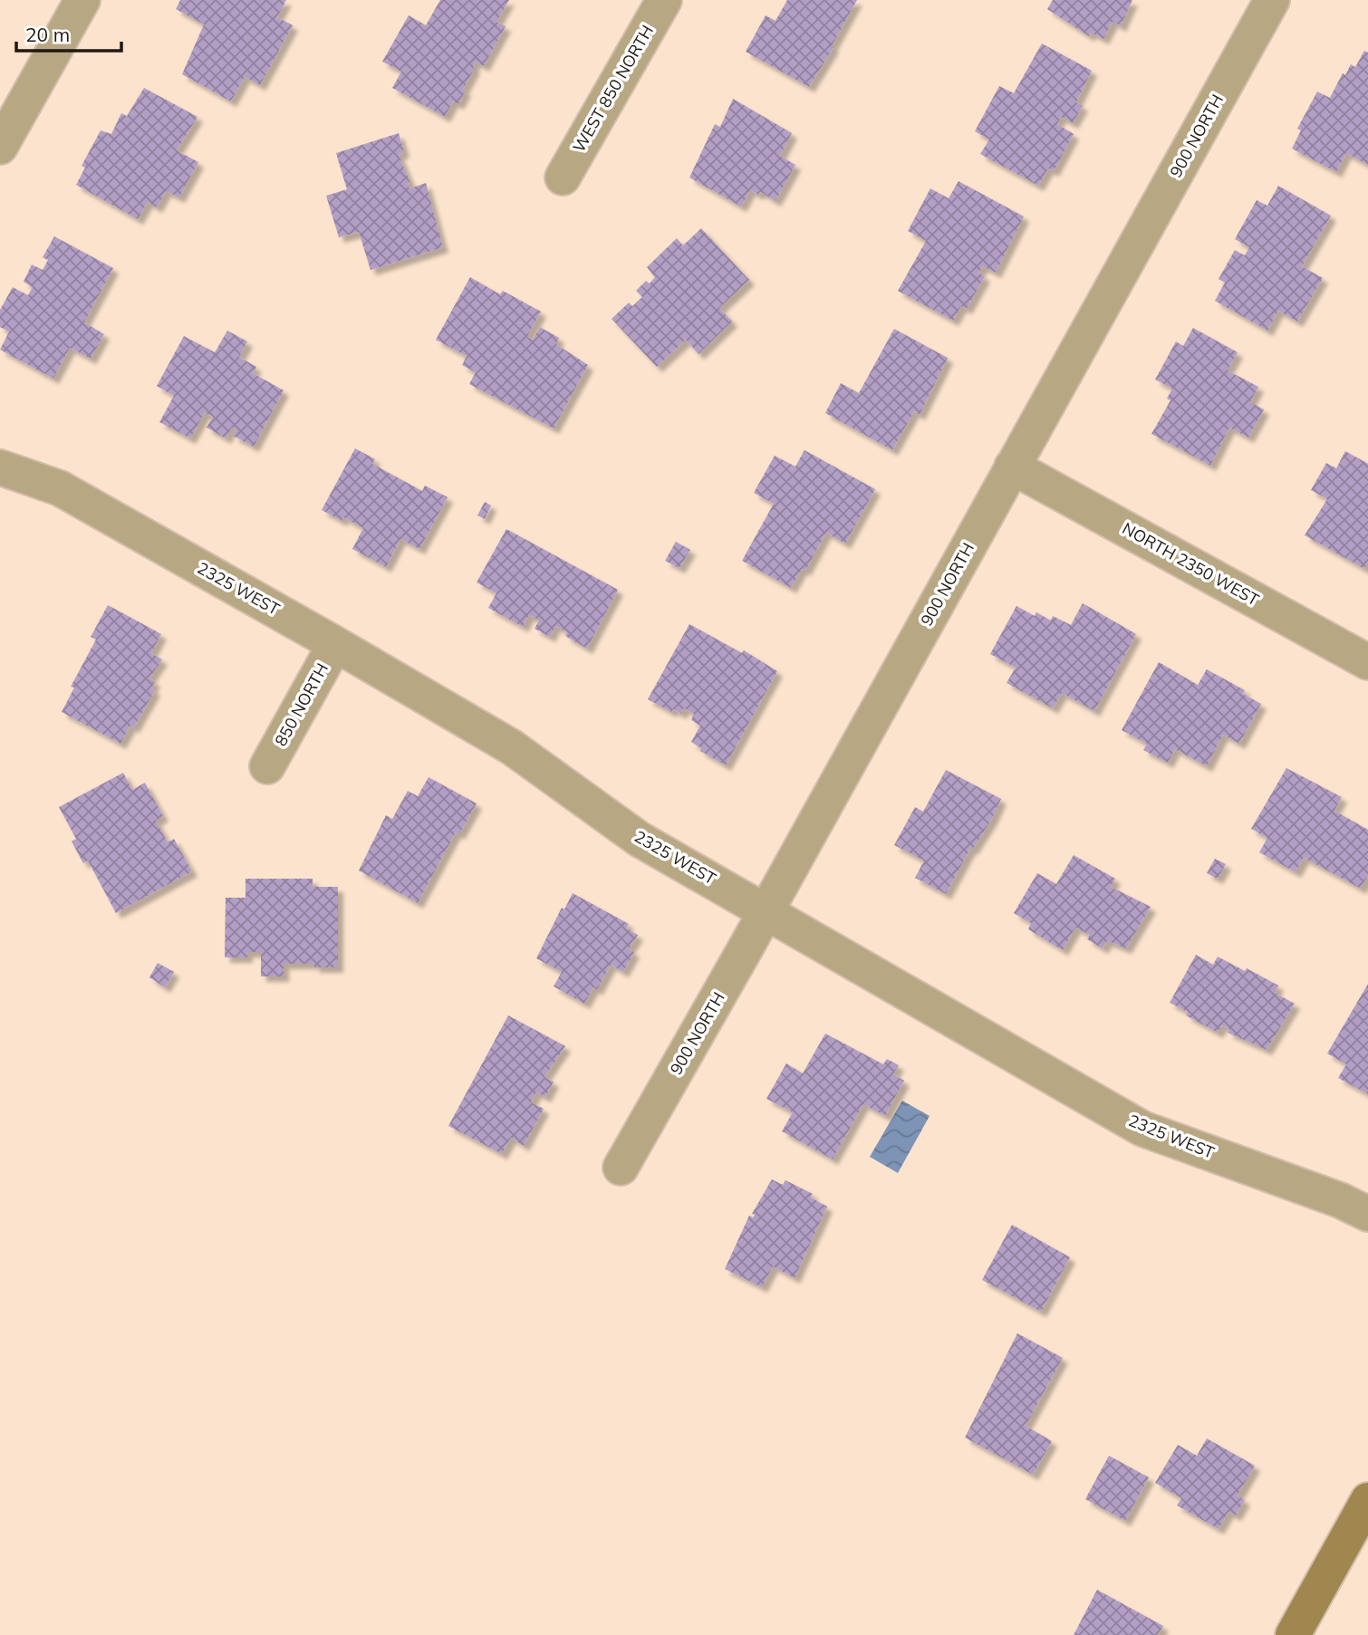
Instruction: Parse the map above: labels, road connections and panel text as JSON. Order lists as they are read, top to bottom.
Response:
{
  "streets": {
    "street": [
      "WEST 850 NORTH",
      "900 NORTH",
      "NORTH 2350 WEST",
      "2325 WEST",
      "850 NORTH"
    ]
  },
  "crossings": [
    ["900 NORTH", "NORTH 2350 WEST"],
    ["900 NORTH", "2325 WEST"],
    ["2325 WEST", "850 NORTH"]
  ],
  "scale_bar": "20 m"
}
